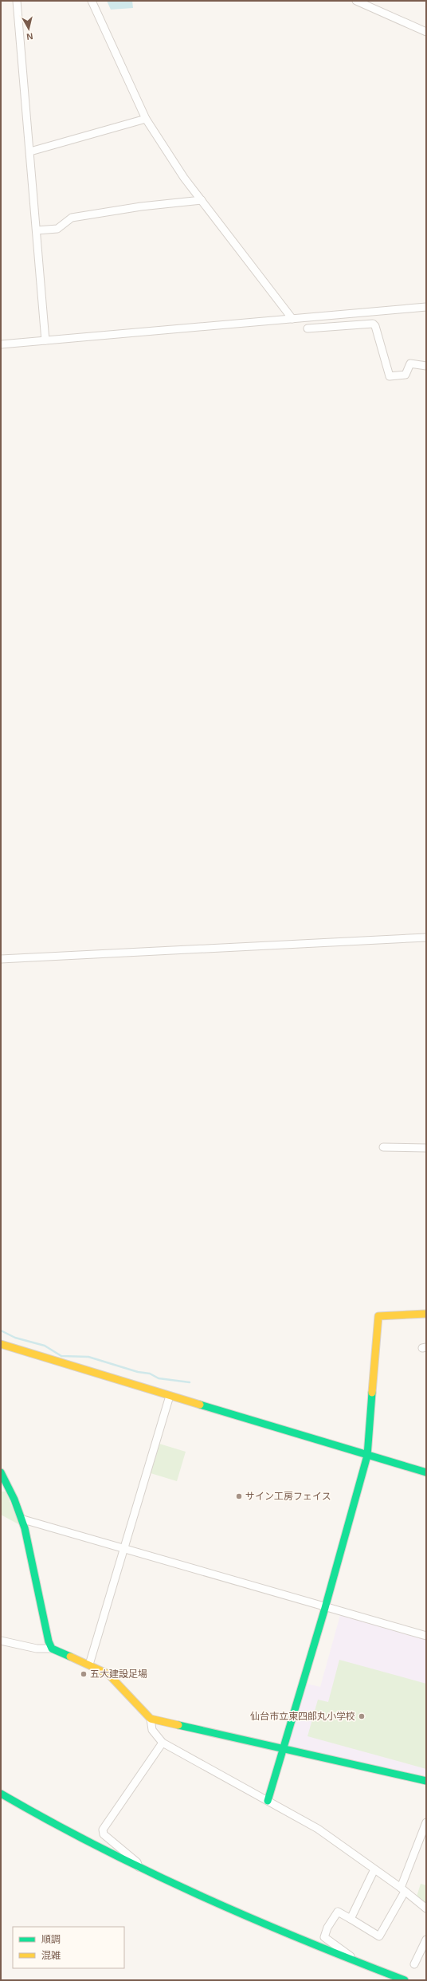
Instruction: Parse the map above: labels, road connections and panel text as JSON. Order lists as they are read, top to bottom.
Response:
{
  "places": ["サイン工房フェイス", "五大建設足場", "仙台市立東四郎丸小学校"],
  "legend": ["順調", "混雑"],
  "north": "bottom"
}
